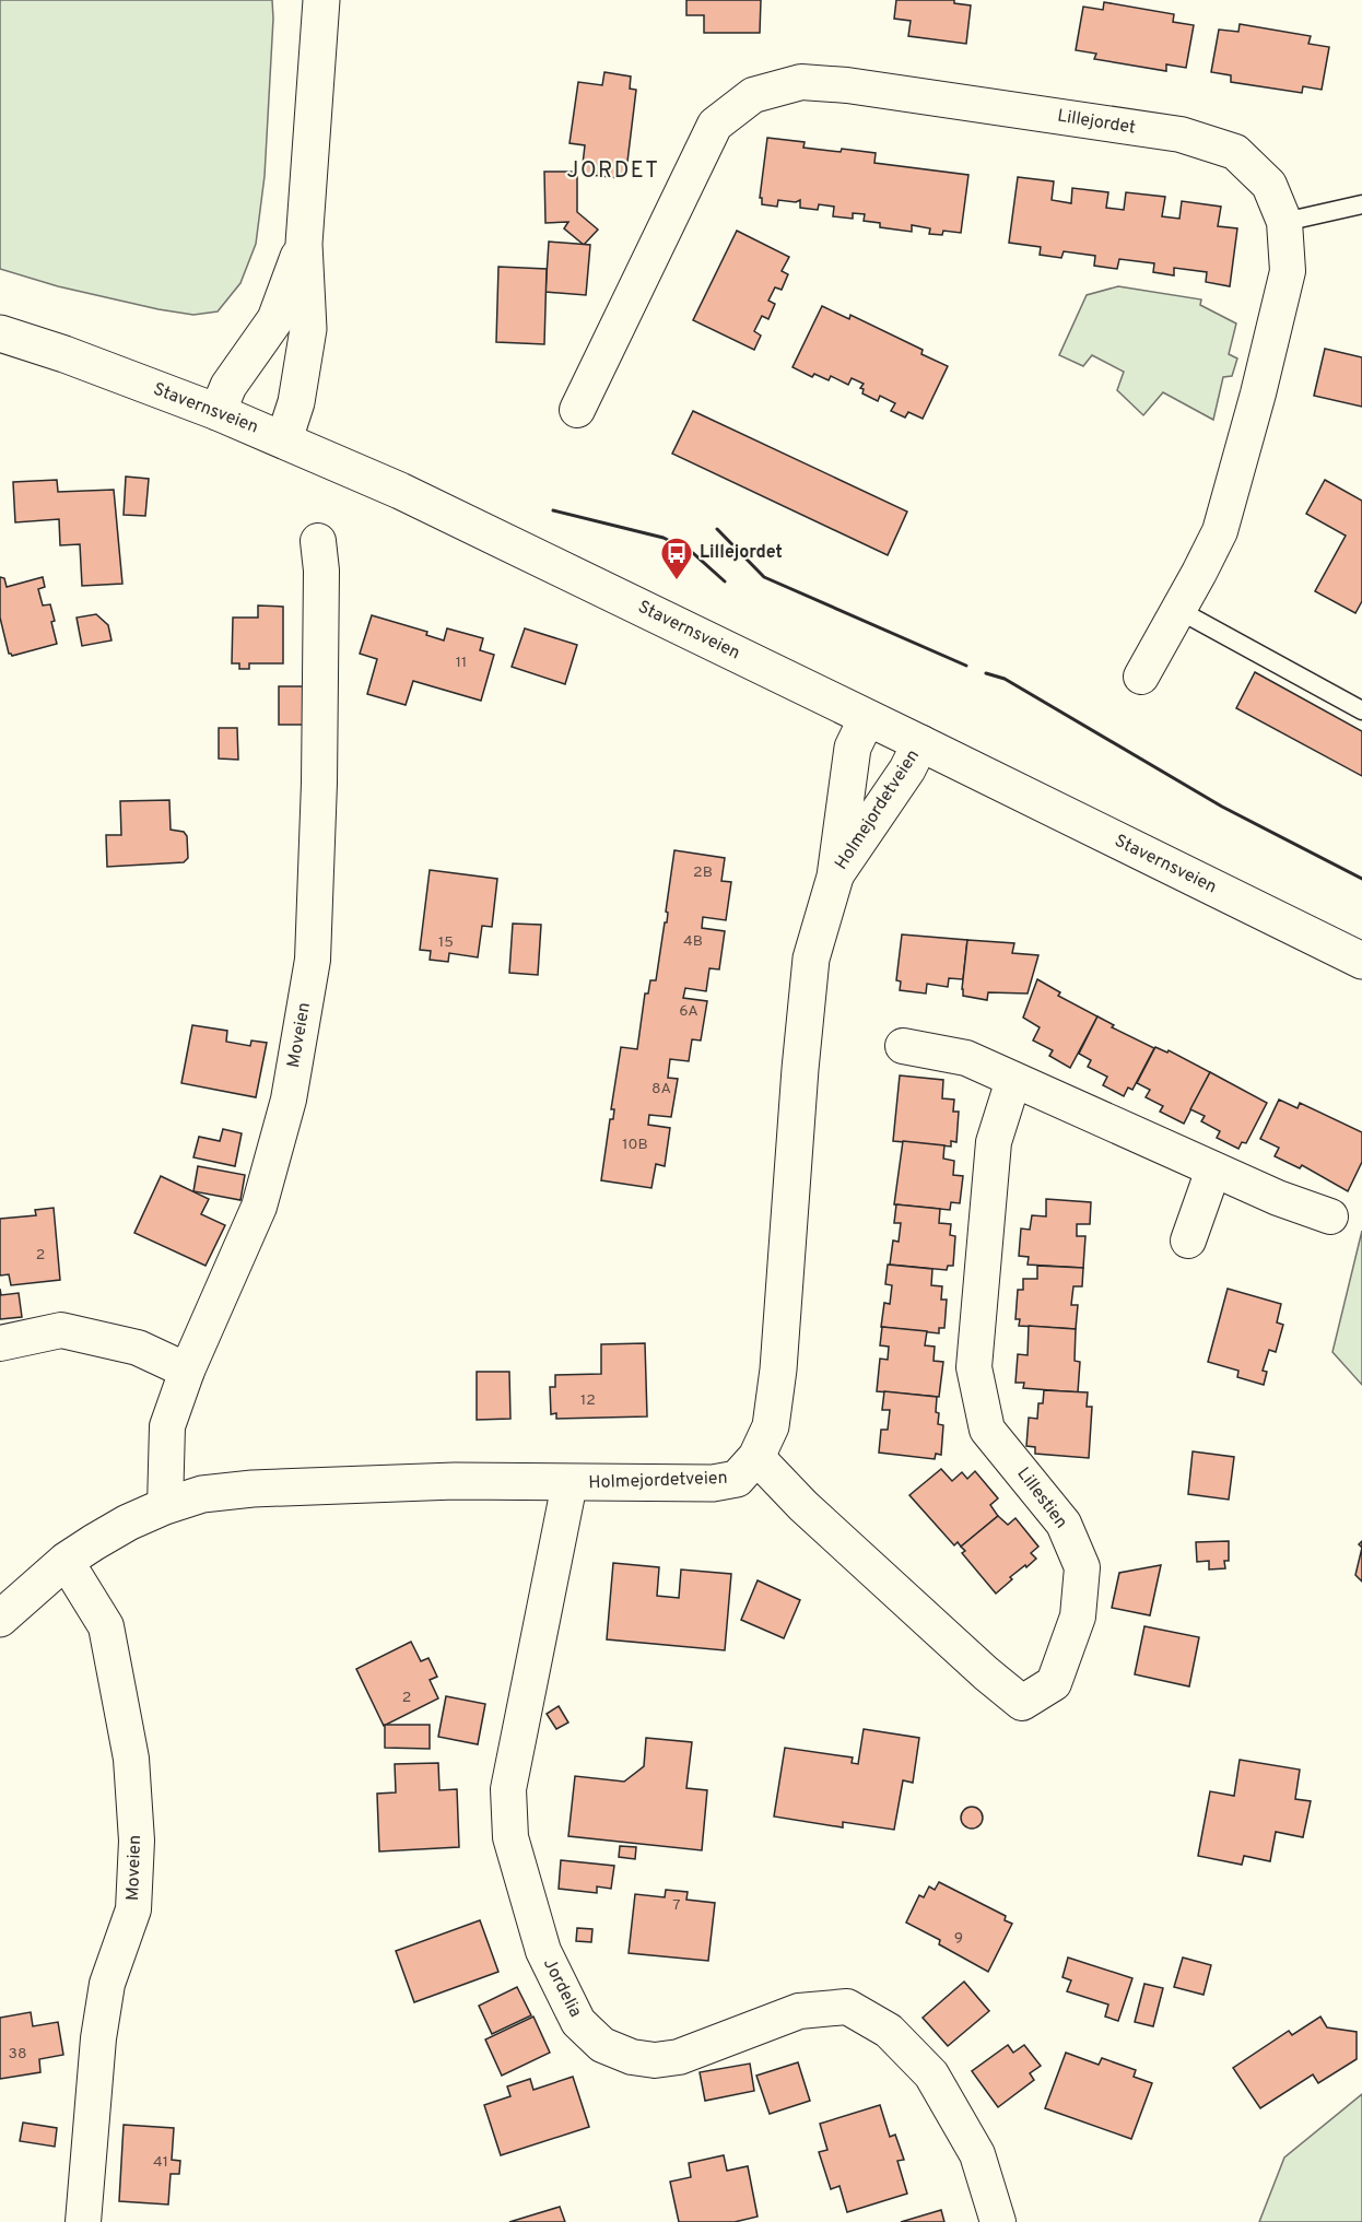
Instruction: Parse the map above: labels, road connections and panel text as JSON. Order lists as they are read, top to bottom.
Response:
{
  "streets": {
    "main road": ["Stavernsveien", "Holmejordetveien"],
    "street": [
      "Lillejordet",
      "Moveien",
      "Lillestien",
      "Jordelia"
    ]
  },
  "crossings": [
    ["Stavernsveien", "Holmejordetveien"],
    ["Holmejordetveien", "Moveien"],
    ["Holmejordetveien", "Lillestien"],
    ["Holmejordetveien", "Jordelia"]
  ],
  "districts": ["JORDET"],
  "places": {
    "bus stop": ["Lillejordet"]
  },
  "house_numbers": [
    "11",
    "2B",
    "4B",
    "15",
    "6A",
    "8A",
    "10B",
    "2",
    "12",
    "2",
    "7",
    "9",
    "38",
    "41"
  ]
}
